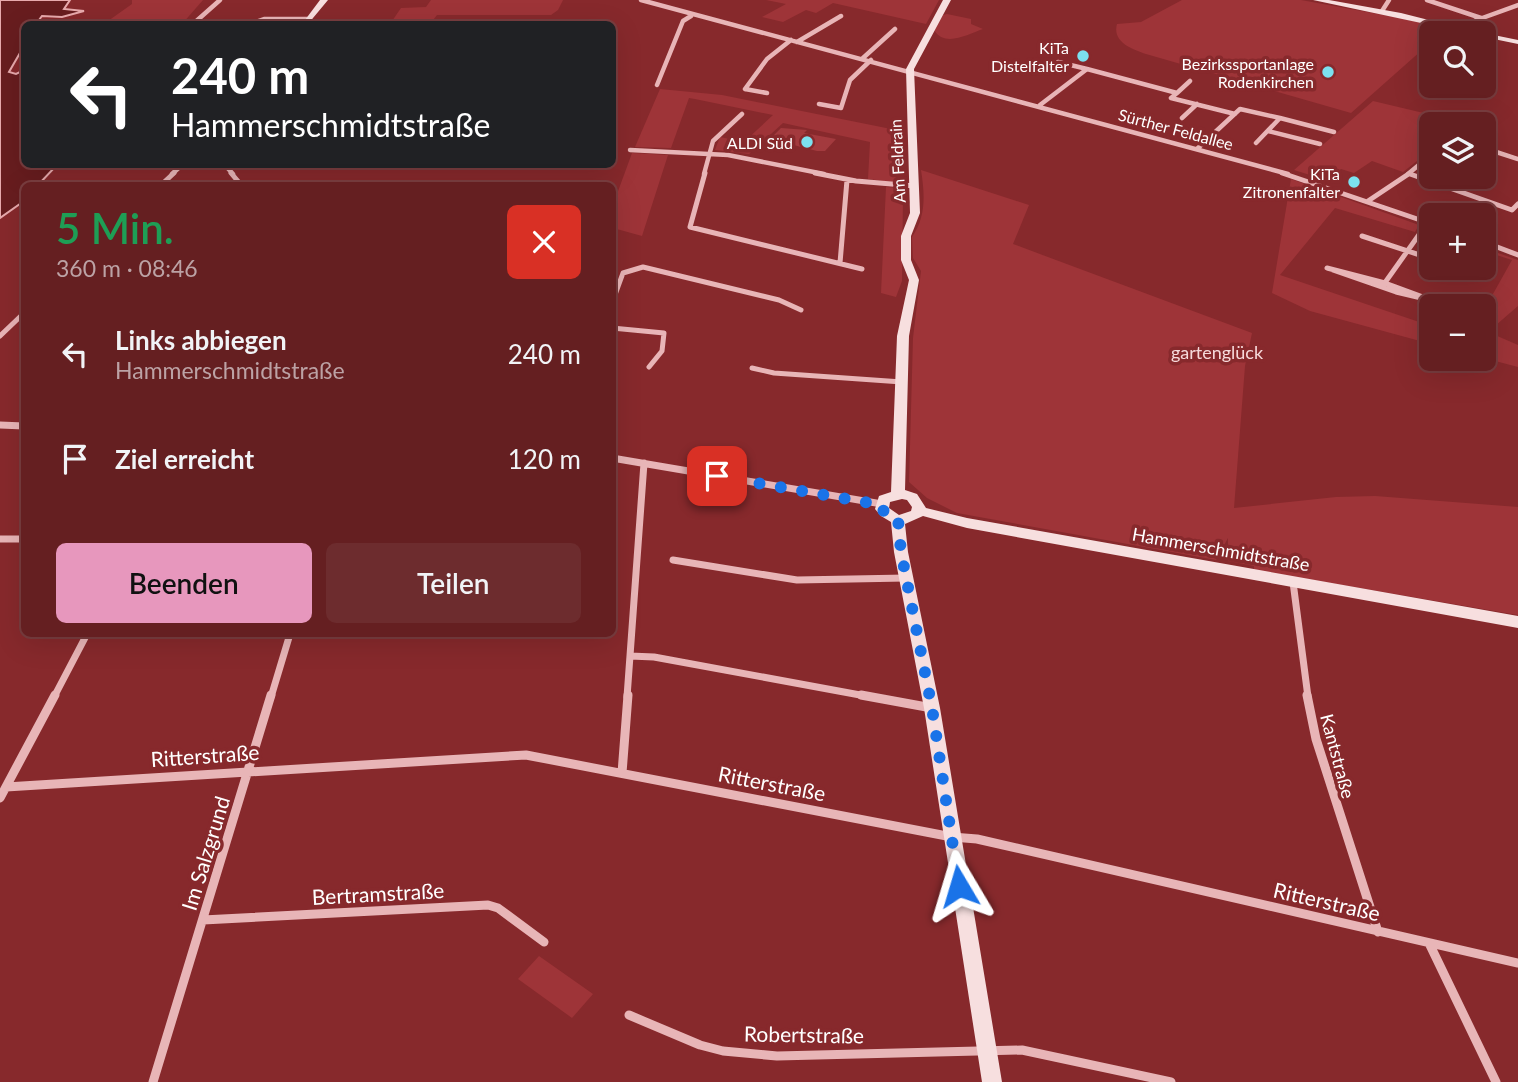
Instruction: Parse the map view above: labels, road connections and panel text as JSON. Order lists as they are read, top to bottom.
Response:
{
  "streets": {
    "street": [
      "Sürther Feldallee",
      "Am Feldrain",
      "Hammerschmidtstraße",
      "Ritterstraße",
      "Kantstraße",
      "Im Salzgrund",
      "Bertramstraße",
      "Robertstraße"
    ]
  },
  "crossings": [
    ["Sürther Feldallee", "Am Feldrain"],
    ["Am Feldrain", "Hammerschmidtstraße"],
    ["Hammerschmidtstraße", "Kantstraße"],
    ["Ritterstraße", "Kantstraße"],
    ["Ritterstraße", "Im Salzgrund"],
    ["Im Salzgrund", "Bertramstraße"]
  ],
  "parks": ["gartenglück"],
  "places": [
    "KiTa Distelfalter",
    "Bezirkssportanlage Rodenkirchen",
    "ALDI Süd",
    "KiTa Zitronenfalter"
  ],
  "page": {
    "map_buttons": ["+", "−"],
    "turn": ["240 m", "Hammerschmidtstraße"],
    "heading": ["5 Min.", "360 m · 08:46"],
    "list": [
      {
        "name": "Links abbiegen",
        "note": "Hammerschmidtstraße",
        "value": "240 m"
      },
      {
        "name": "Ziel erreicht",
        "value": "120 m"
      }
    ],
    "buttons": ["Beenden", "Teilen"]
  }
}
